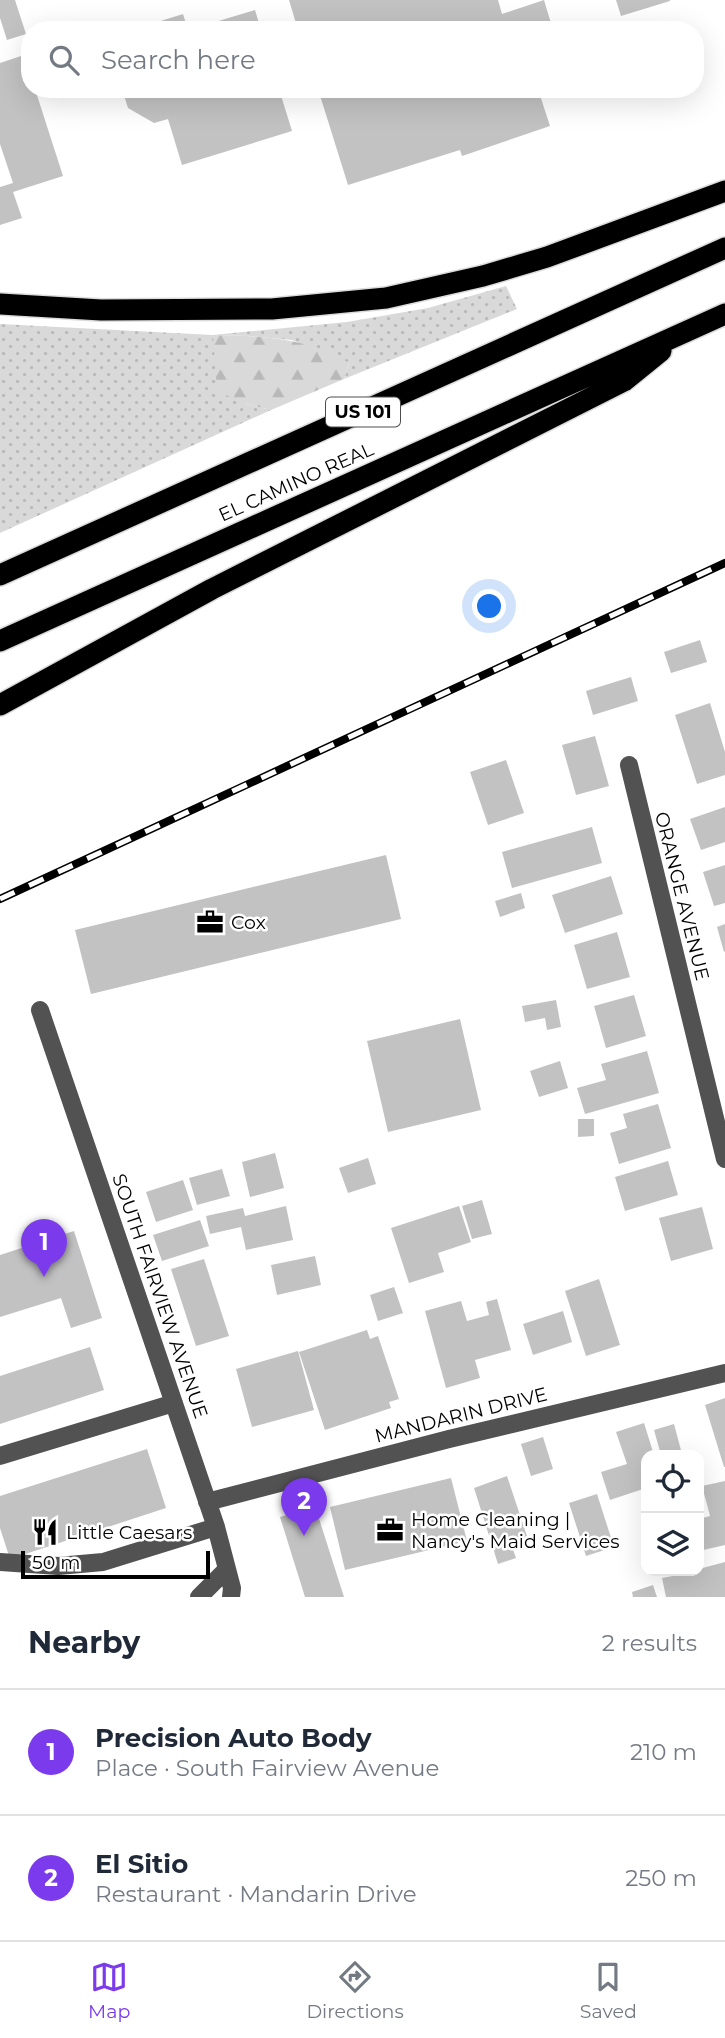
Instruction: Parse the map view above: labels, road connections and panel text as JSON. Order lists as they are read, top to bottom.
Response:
{
  "streets": {
    "highway": ["US 101", "EL CAMINO REAL"],
    "street": ["ORANGE AVENUE", "SOUTH FAIRVIEW AVENUE", "MANDARIN DRIVE"]
  },
  "crossings": [
    ["SOUTH FAIRVIEW AVENUE", "MANDARIN DRIVE"]
  ],
  "places": {
    "office": ["Cox", "Home Cleaning | Nancy's Maid Services"],
    "restaurant": ["Little Caesars"]
  },
  "scale_bar": "50 m",
  "page": {
    "search": "Search here",
    "pins": ["1", "2"],
    "scale": "50 m",
    "heading": ["Nearby", "2 results"],
    "list": [
      {
        "mark": "1",
        "name": "Precision Auto Body",
        "note": "Place · South Fairview Avenue",
        "value": "210 m"
      },
      {
        "mark": "2",
        "name": "El Sitio",
        "note": "Restaurant · Mandarin Drive",
        "value": "250 m"
      }
    ],
    "nav": ["Map", "Directions", "Saved"]
  }
}
